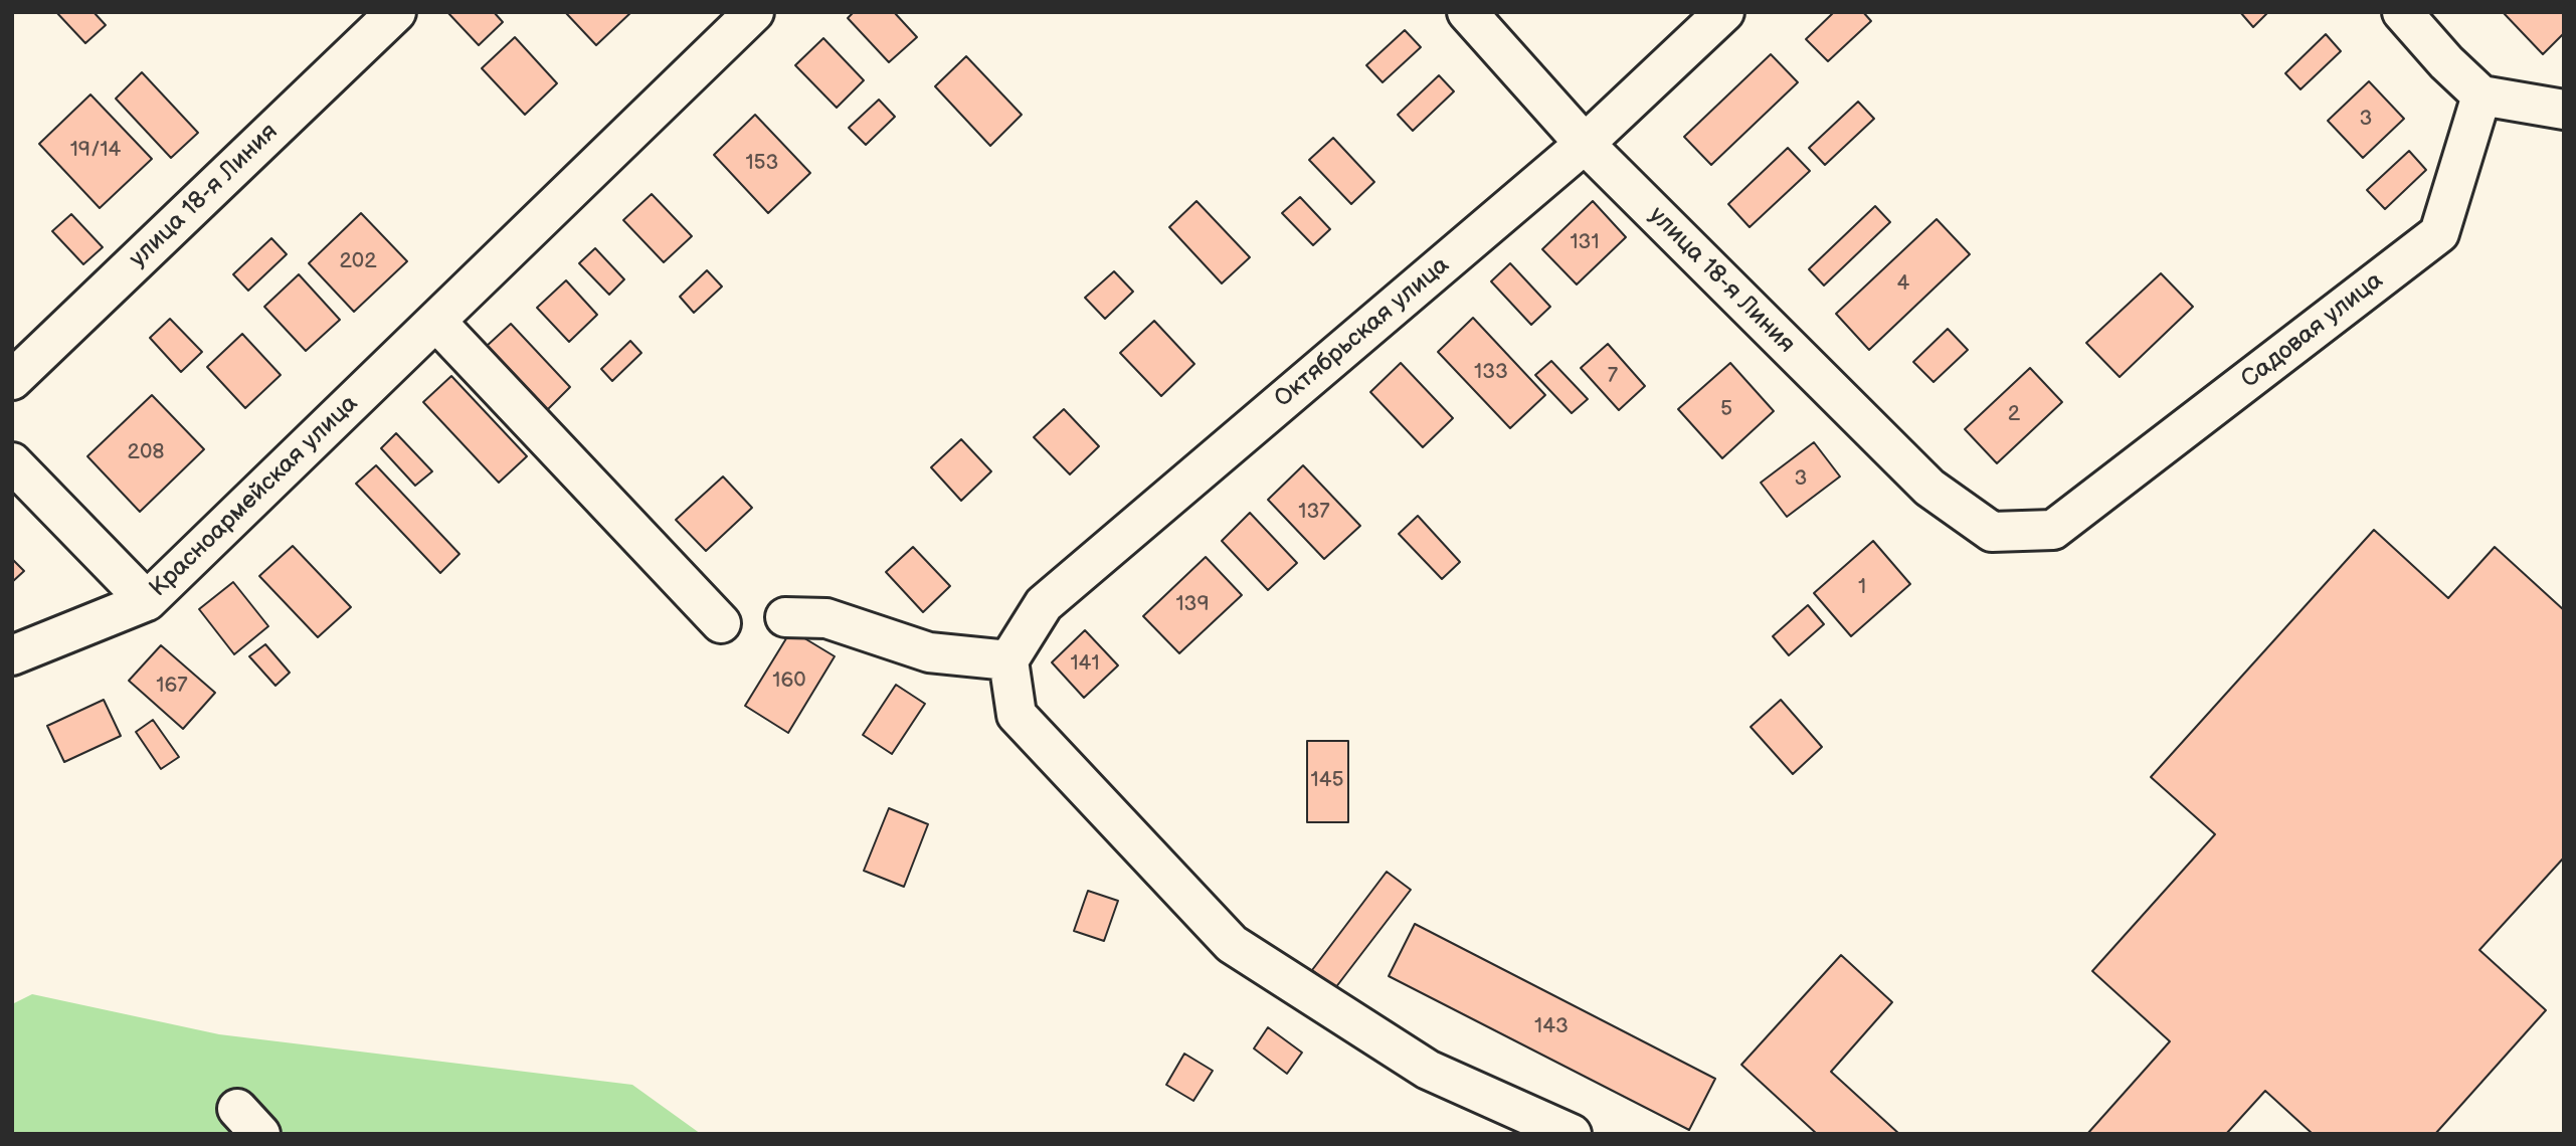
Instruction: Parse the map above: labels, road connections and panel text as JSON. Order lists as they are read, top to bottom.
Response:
{
  "streets": {
    "street": [
      "улица 18-я Линия",
      "Садовая улица",
      "Октябрьская улица",
      "Красноармейская улица"
    ]
  },
  "crossings": [
    ["улица 18-я Линия", "Садовая улица"],
    ["улица 18-я Линия", "Октябрьская улица"]
  ],
  "house_numbers": [
    "3",
    "19/14",
    "153",
    "131",
    "202",
    "4",
    "133",
    "7",
    "5",
    "2",
    "208",
    "3",
    "137",
    "1",
    "139",
    "141",
    "160",
    "167",
    "145",
    "143"
  ]
}
